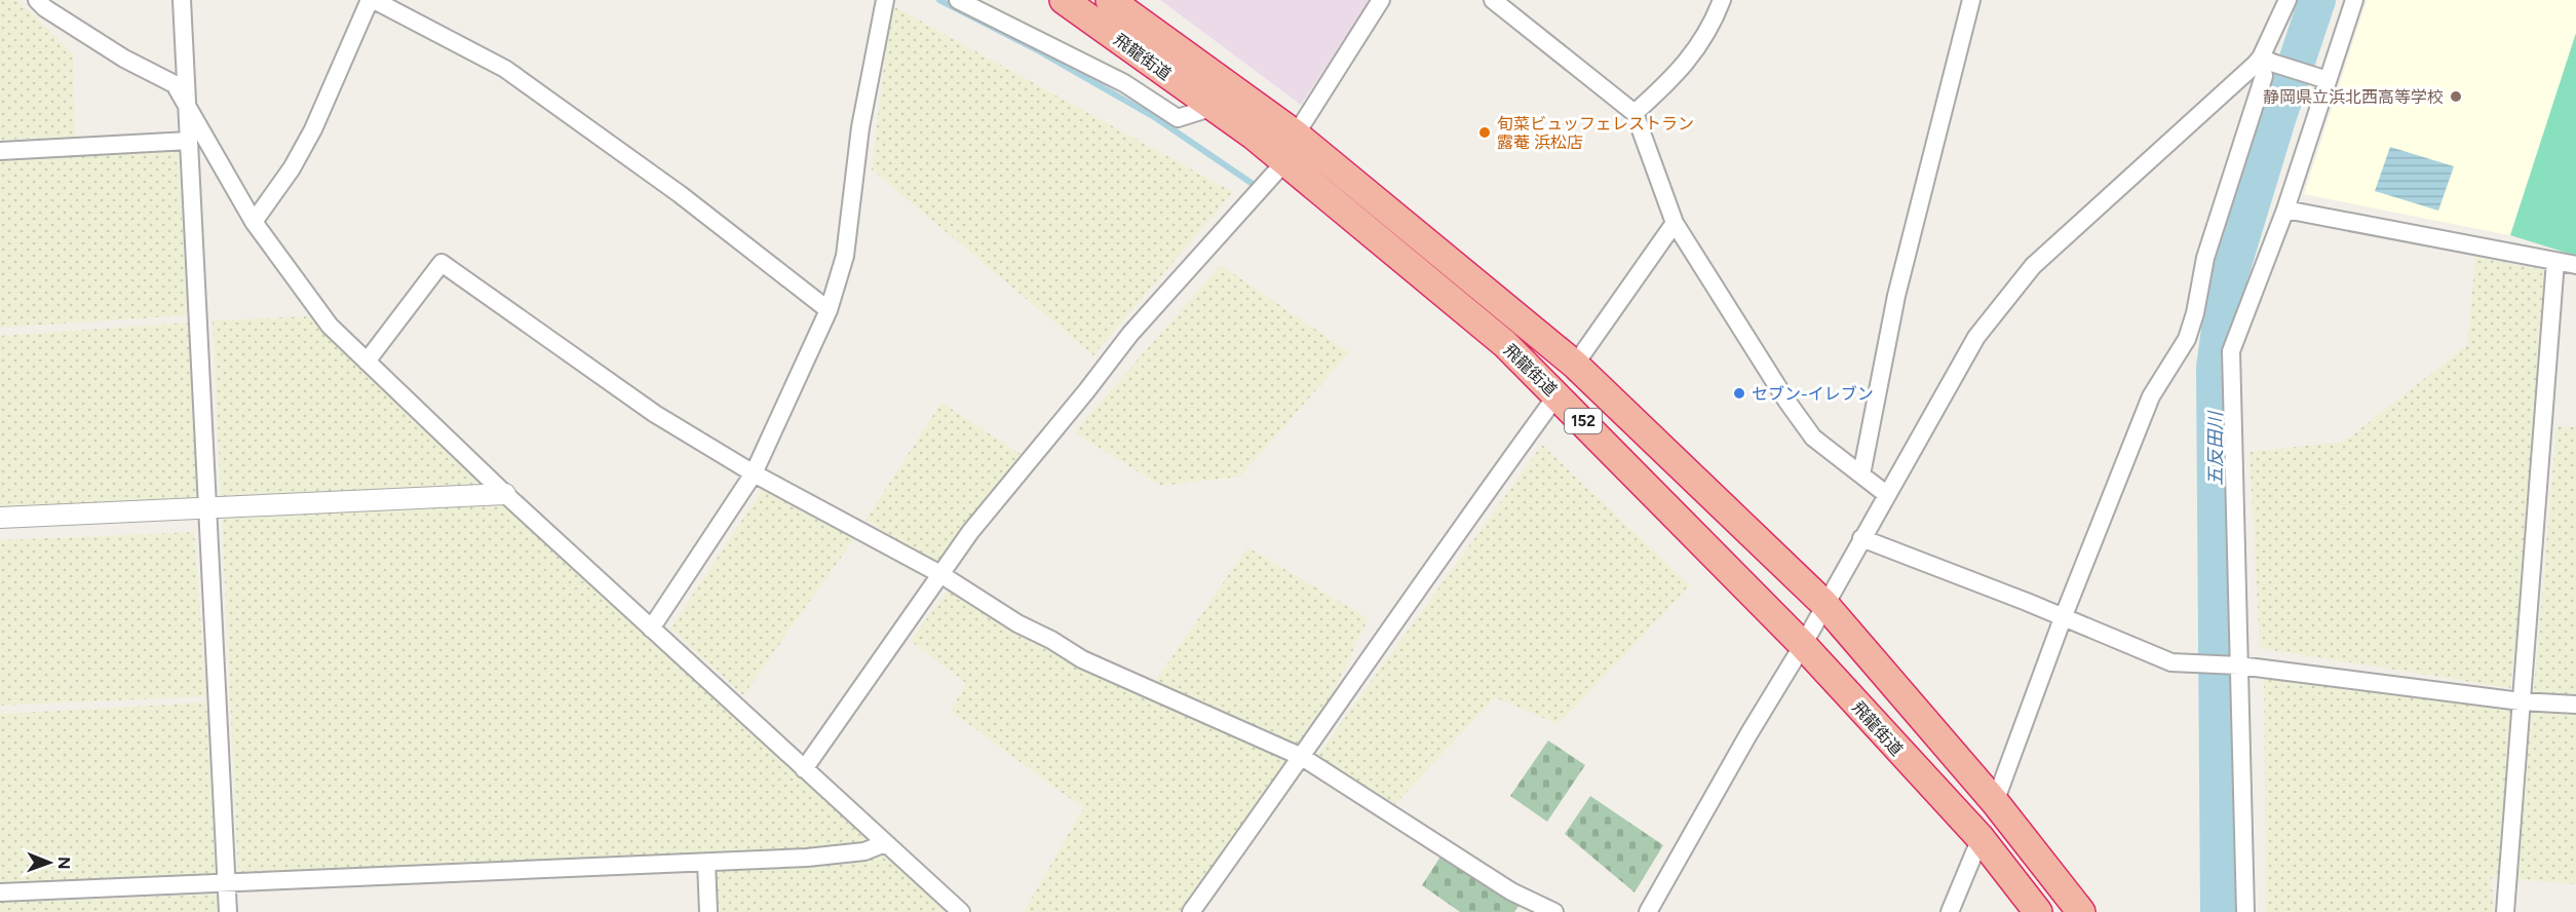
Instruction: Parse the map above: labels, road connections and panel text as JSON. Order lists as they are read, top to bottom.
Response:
{
  "streets": {
    "highway": ["飛龍街道", "152"]
  },
  "water": ["五反田川"],
  "places": ["静岡県立浜北西高等学校", "旬菜ビュッフェレストラン 露菴 浜松店", "セブン-イレブン"],
  "north": "right"
}
